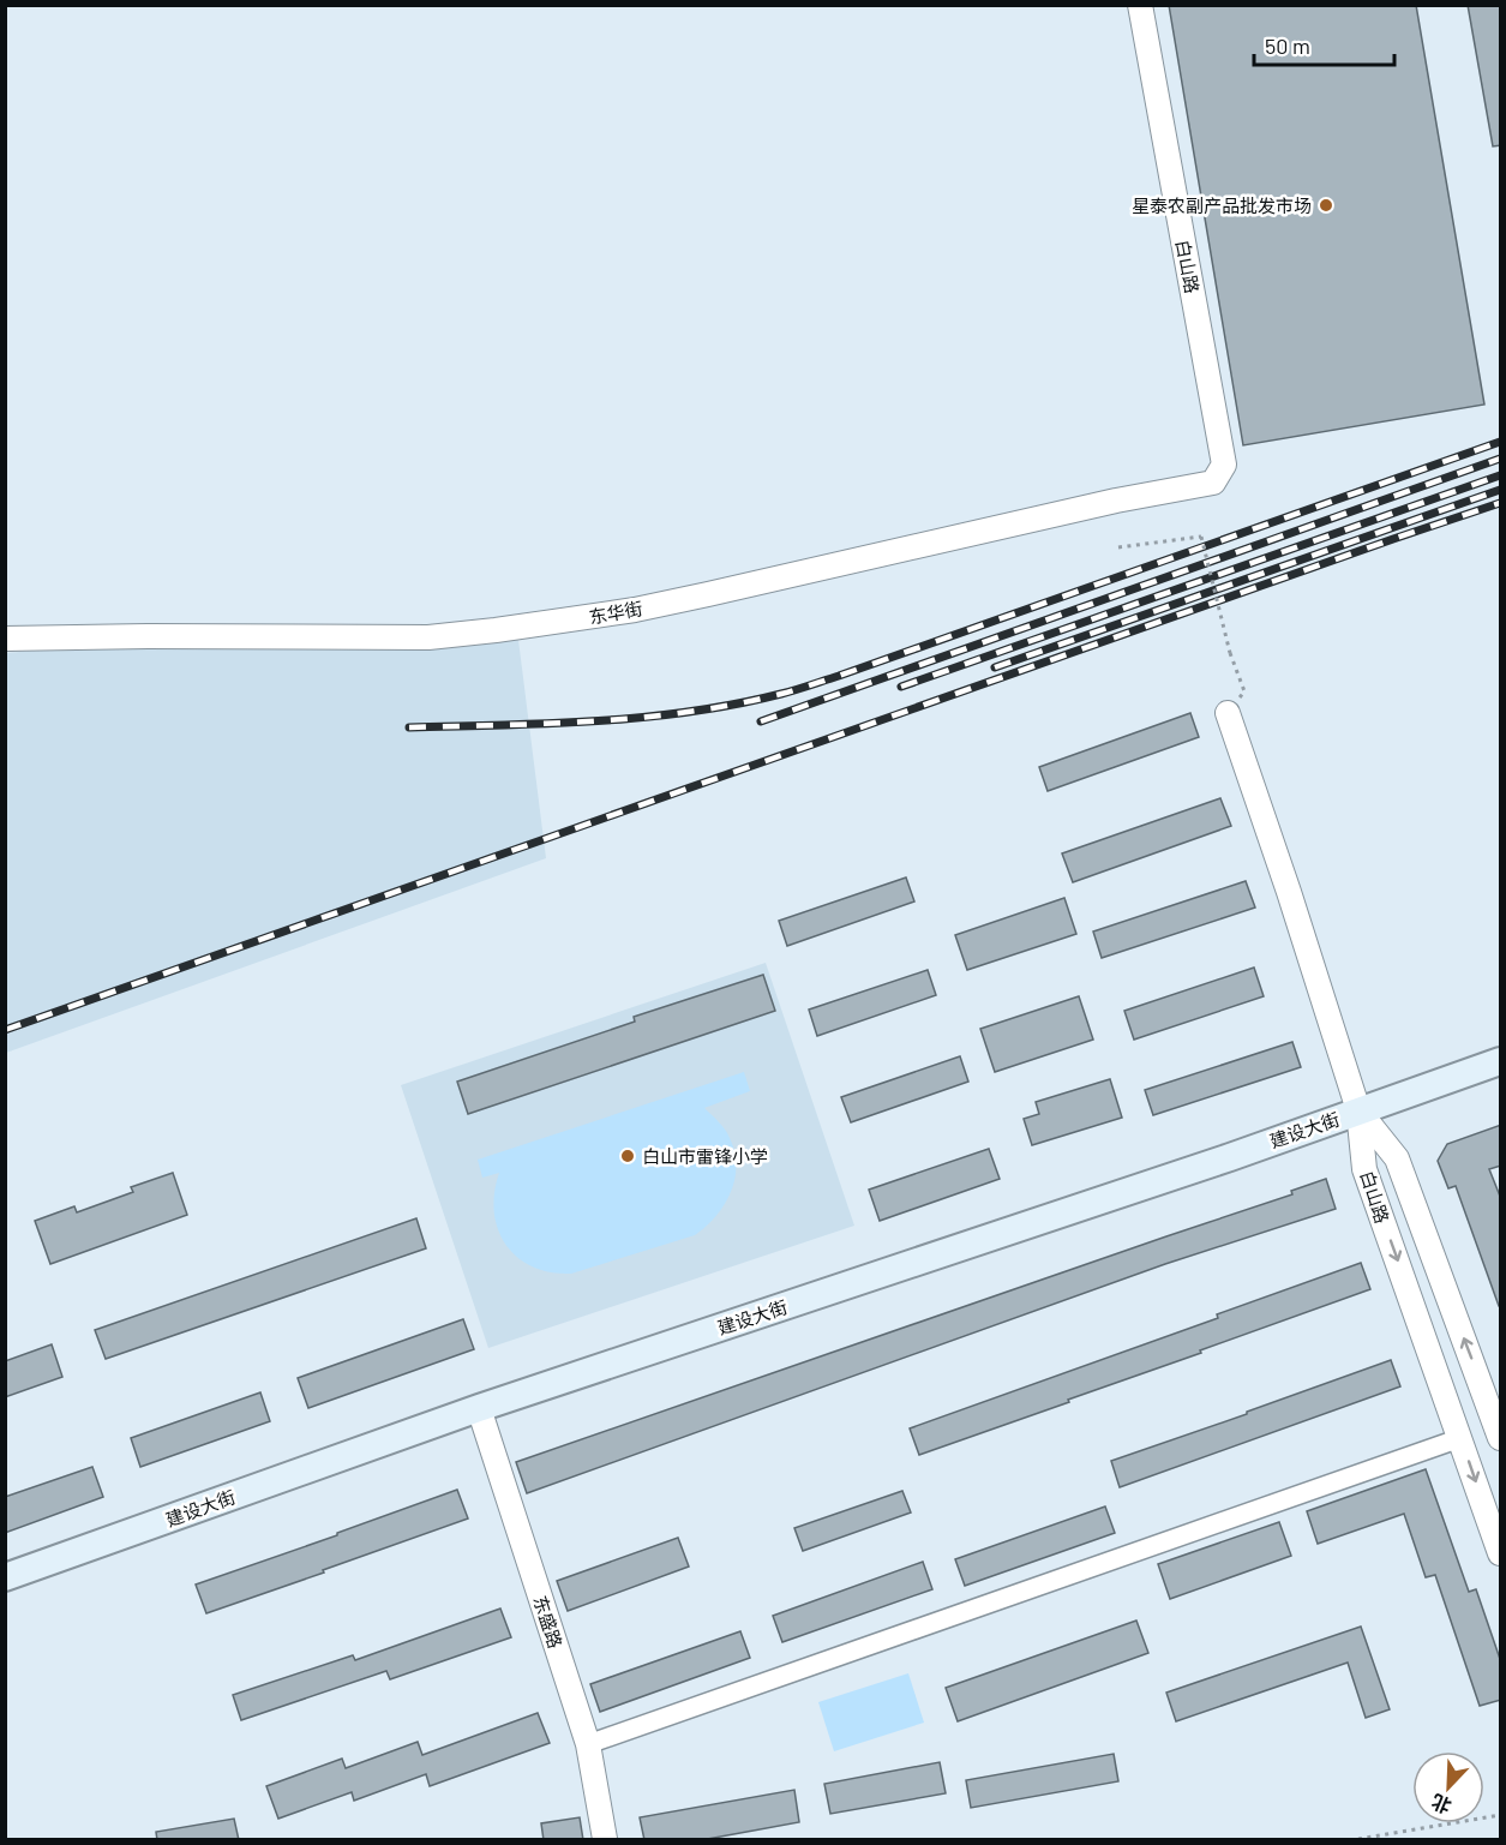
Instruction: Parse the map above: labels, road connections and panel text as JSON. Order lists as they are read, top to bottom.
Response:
{
  "streets": {
    "main road": ["建设大街"],
    "street": ["白山路", "东华街", "东盛路"]
  },
  "crossings": [
    ["白山路", "东华街"],
    ["白山路", "建设大街"],
    ["建设大街", "东盛路"]
  ],
  "places": ["星泰农副产品批发市场", "白山市雷锋小学"],
  "scale_bar": "50 m",
  "north": "bottom left"
}
